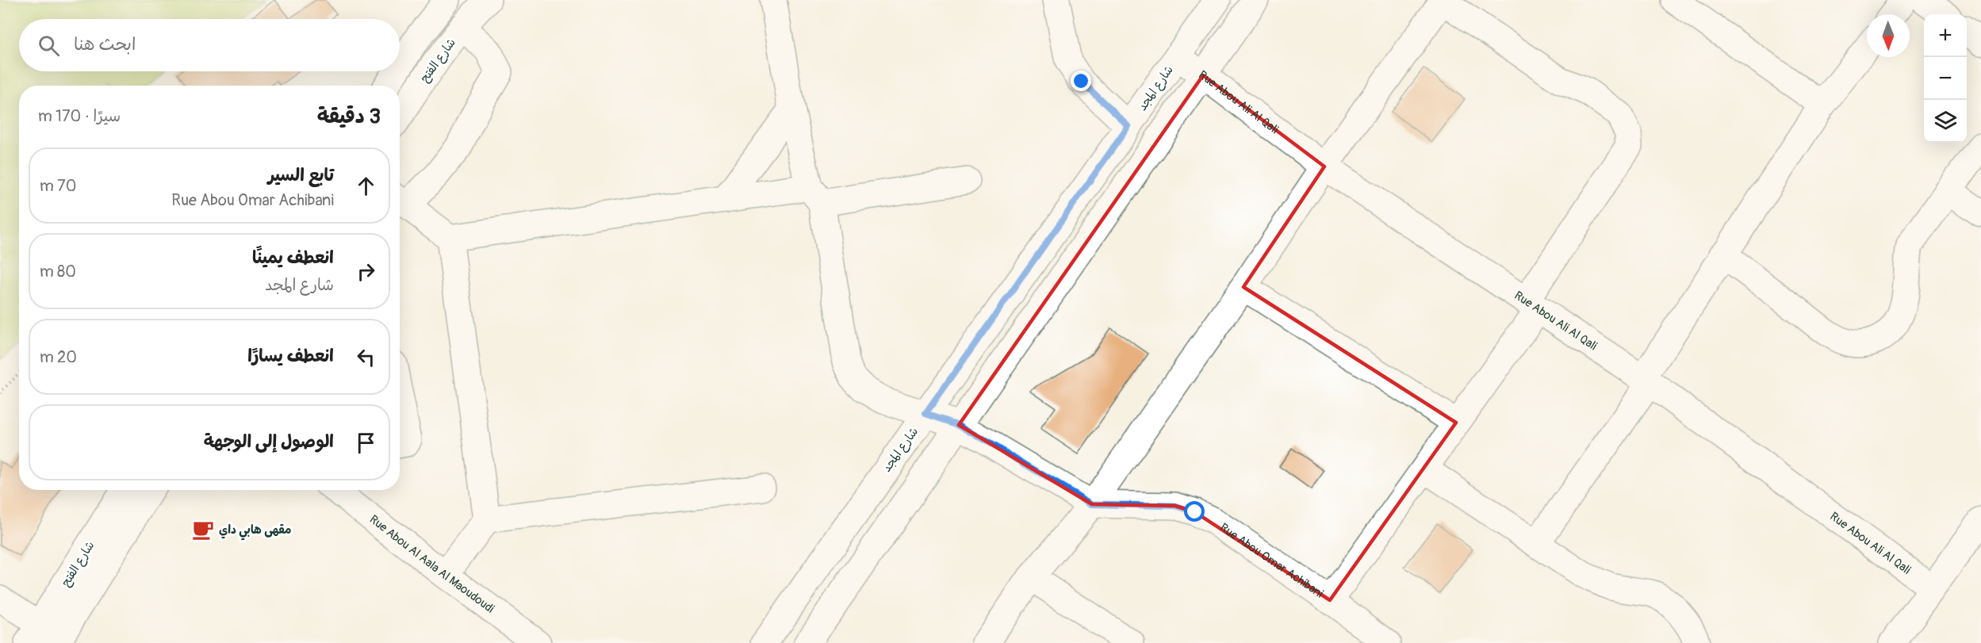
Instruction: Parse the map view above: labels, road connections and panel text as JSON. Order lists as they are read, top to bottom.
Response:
{
  "streets": {
    "street": [
      "شارع الفتح",
      "شارع المجد",
      "Rue Abou Ali Al Qali",
      "Rue Abou Omar Achibani",
      "Rue Abou Al Aala Al Maoudoudi"
    ]
  },
  "crossings": [
    ["شارع المجد", "Rue Abou Ali Al Qali"],
    ["شارع المجد", "Rue Abou Omar Achibani"],
    ["Rue Abou Ali Al Qali", "Rue Abou Omar Achibani"]
  ],
  "places": {
    "cafe": ["مقهى هابي داي"]
  },
  "north": "bottom",
  "page": {
    "map_buttons": ["+", "−"],
    "search": "ابحث هنا",
    "heading": ["3 دقيقة", "سيرًا · 170 m"],
    "list": [
      ["تابع السير", "Rue Abou Omar Achibani", "70 m"],
      ["انعطف يمينًا", "شارع المجد", "80 m"],
      ["انعطف يسارًا", "20 m"],
      "الوصول إلى الوجهة"
    ]
  }
}
